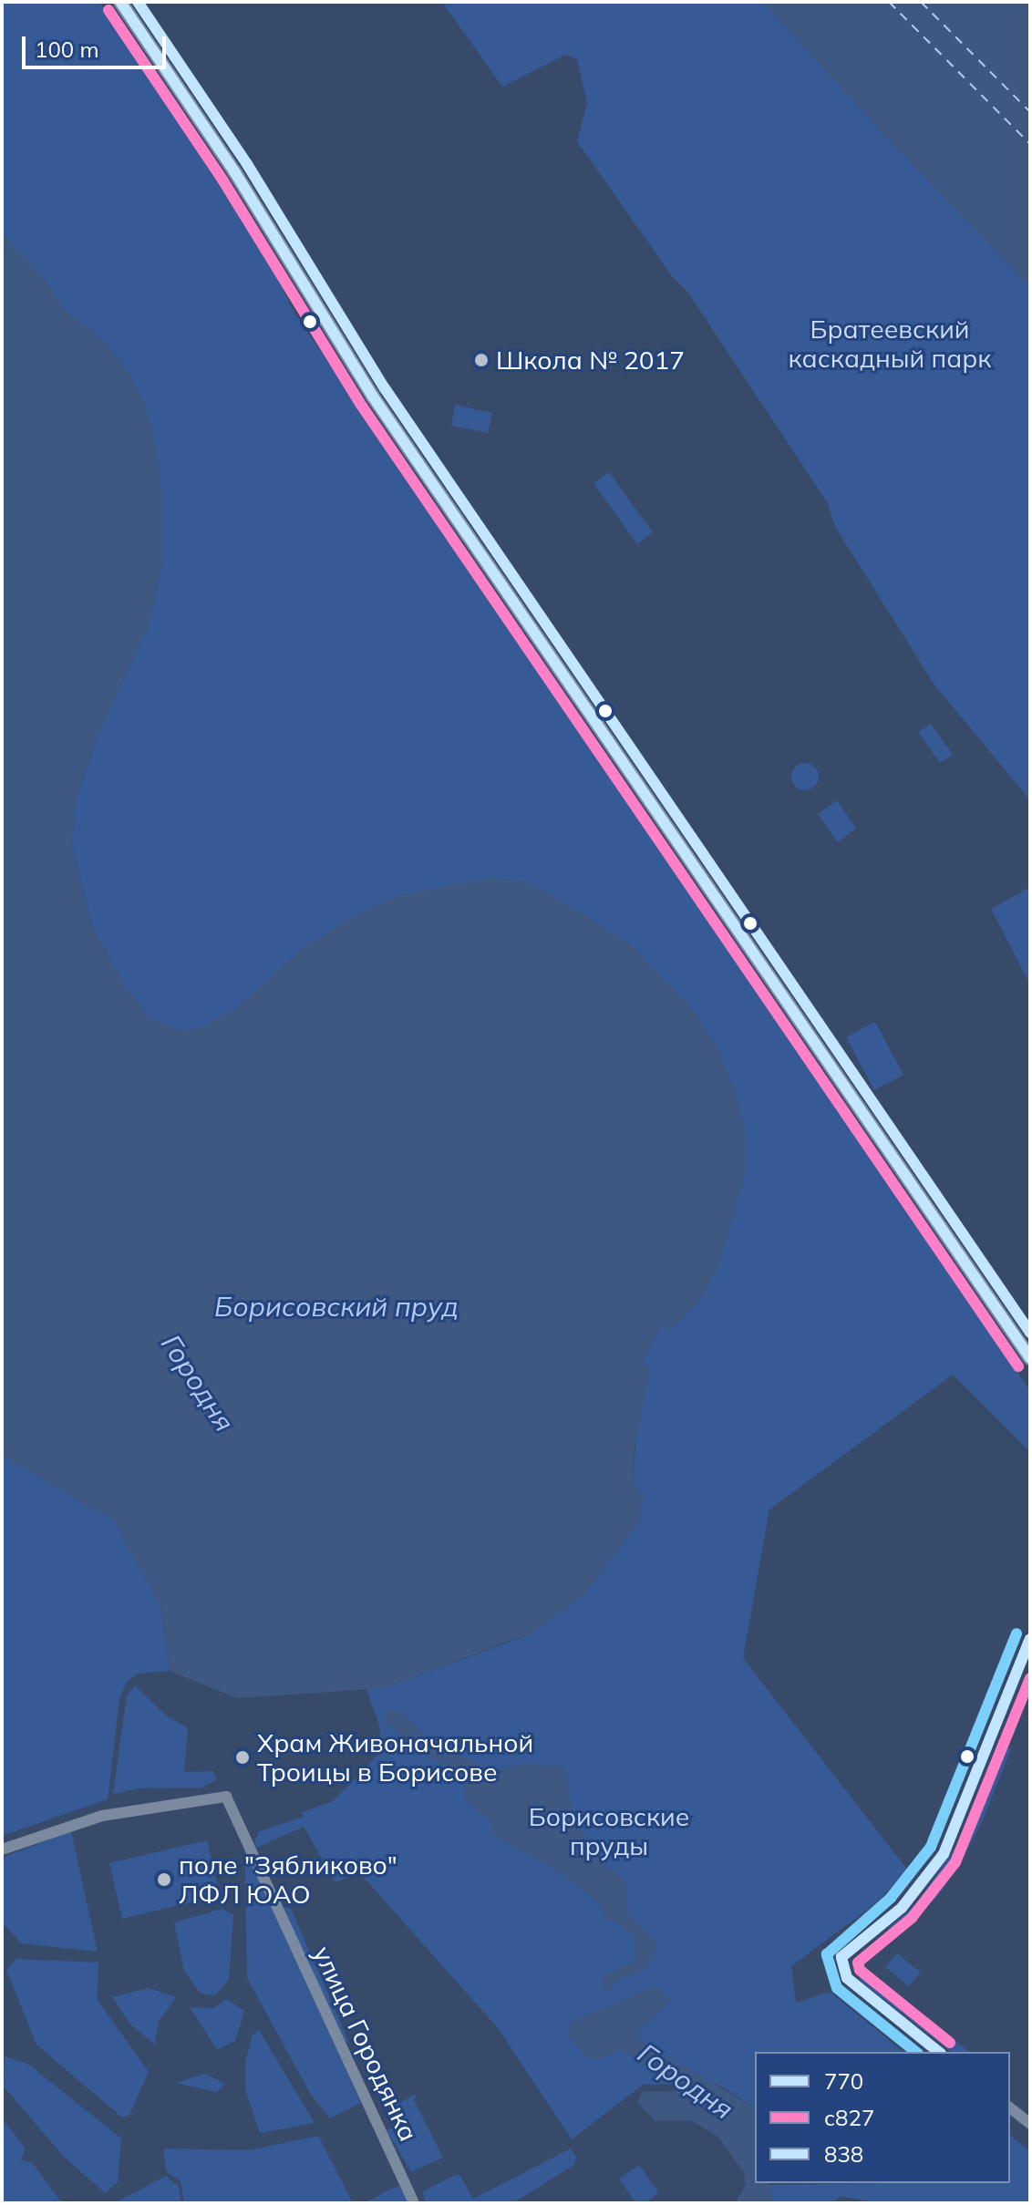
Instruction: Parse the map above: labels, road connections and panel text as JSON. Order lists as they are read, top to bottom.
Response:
{
  "streets": {
    "street": ["улица Городянка"]
  },
  "water": ["Борисовский пруд", "Городня"],
  "parks": ["Братеевский каскадный парк", "Борисовские пруды"],
  "places": ["Школа № 2017", "Храм Живоначальной Троицы в Борисове", "поле \"Зябликово\" ЛФЛ ЮАО"],
  "lines": ["transit line 770", "transit line 838", "transit line с827"],
  "legend": ["770", "с827", "838"],
  "scale_bar": "100 m"
}
